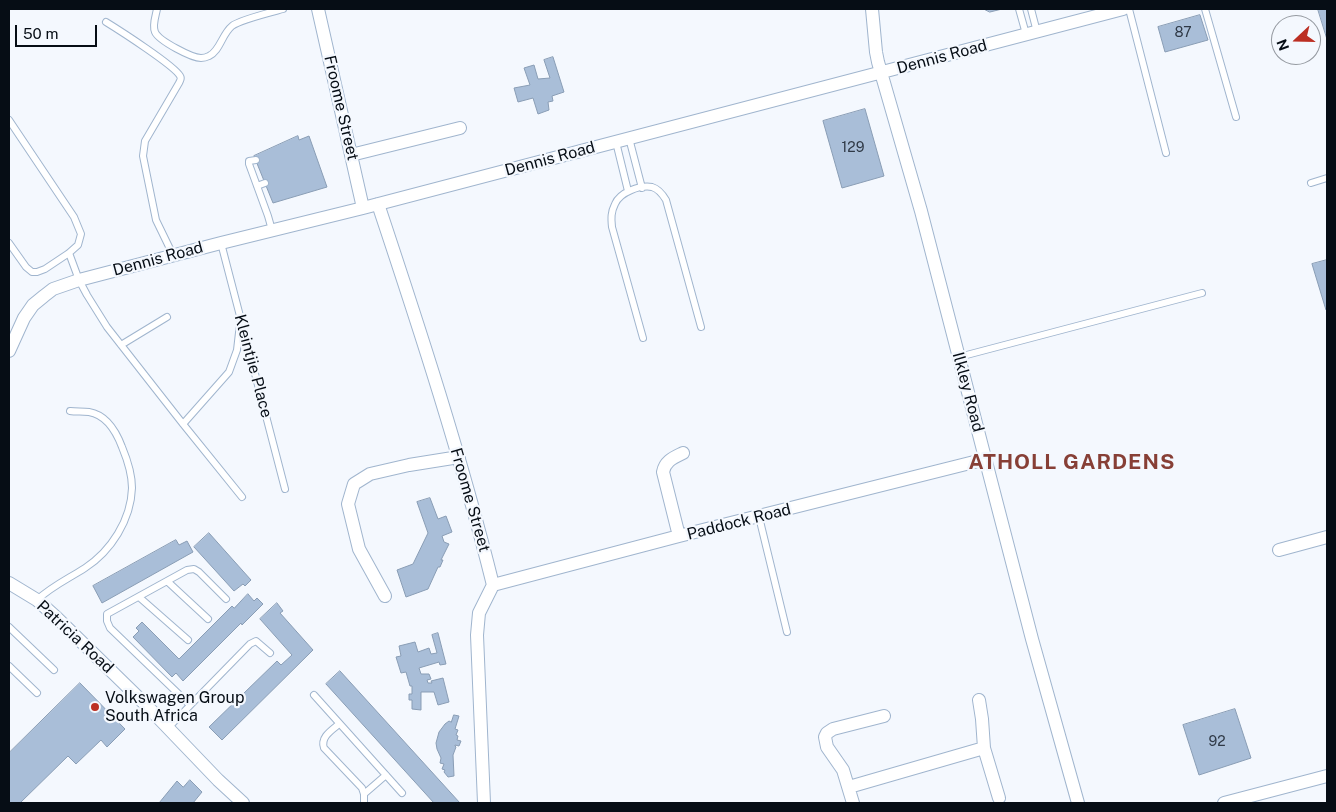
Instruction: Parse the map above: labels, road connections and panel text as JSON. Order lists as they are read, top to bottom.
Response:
{
  "streets": {
    "street": [
      "Dennis Road",
      "Froome Street",
      "Ilkley Road",
      "Paddock Road",
      "Patricia Road"
    ],
    "lane": ["Kleintjie Place"]
  },
  "crossings": [
    ["Dennis Road", "Froome Street"],
    ["Dennis Road", "Kleintjie Place"],
    ["Dennis Road", "Ilkley Road"],
    ["Froome Street", "Paddock Road"],
    ["Ilkley Road", "Paddock Road"]
  ],
  "districts": ["ATHOLL GARDENS"],
  "places": ["Volkswagen Group South Africa"],
  "house_numbers": ["87", "129", "92"],
  "scale_bar": "50 m",
  "north": "left"
}
